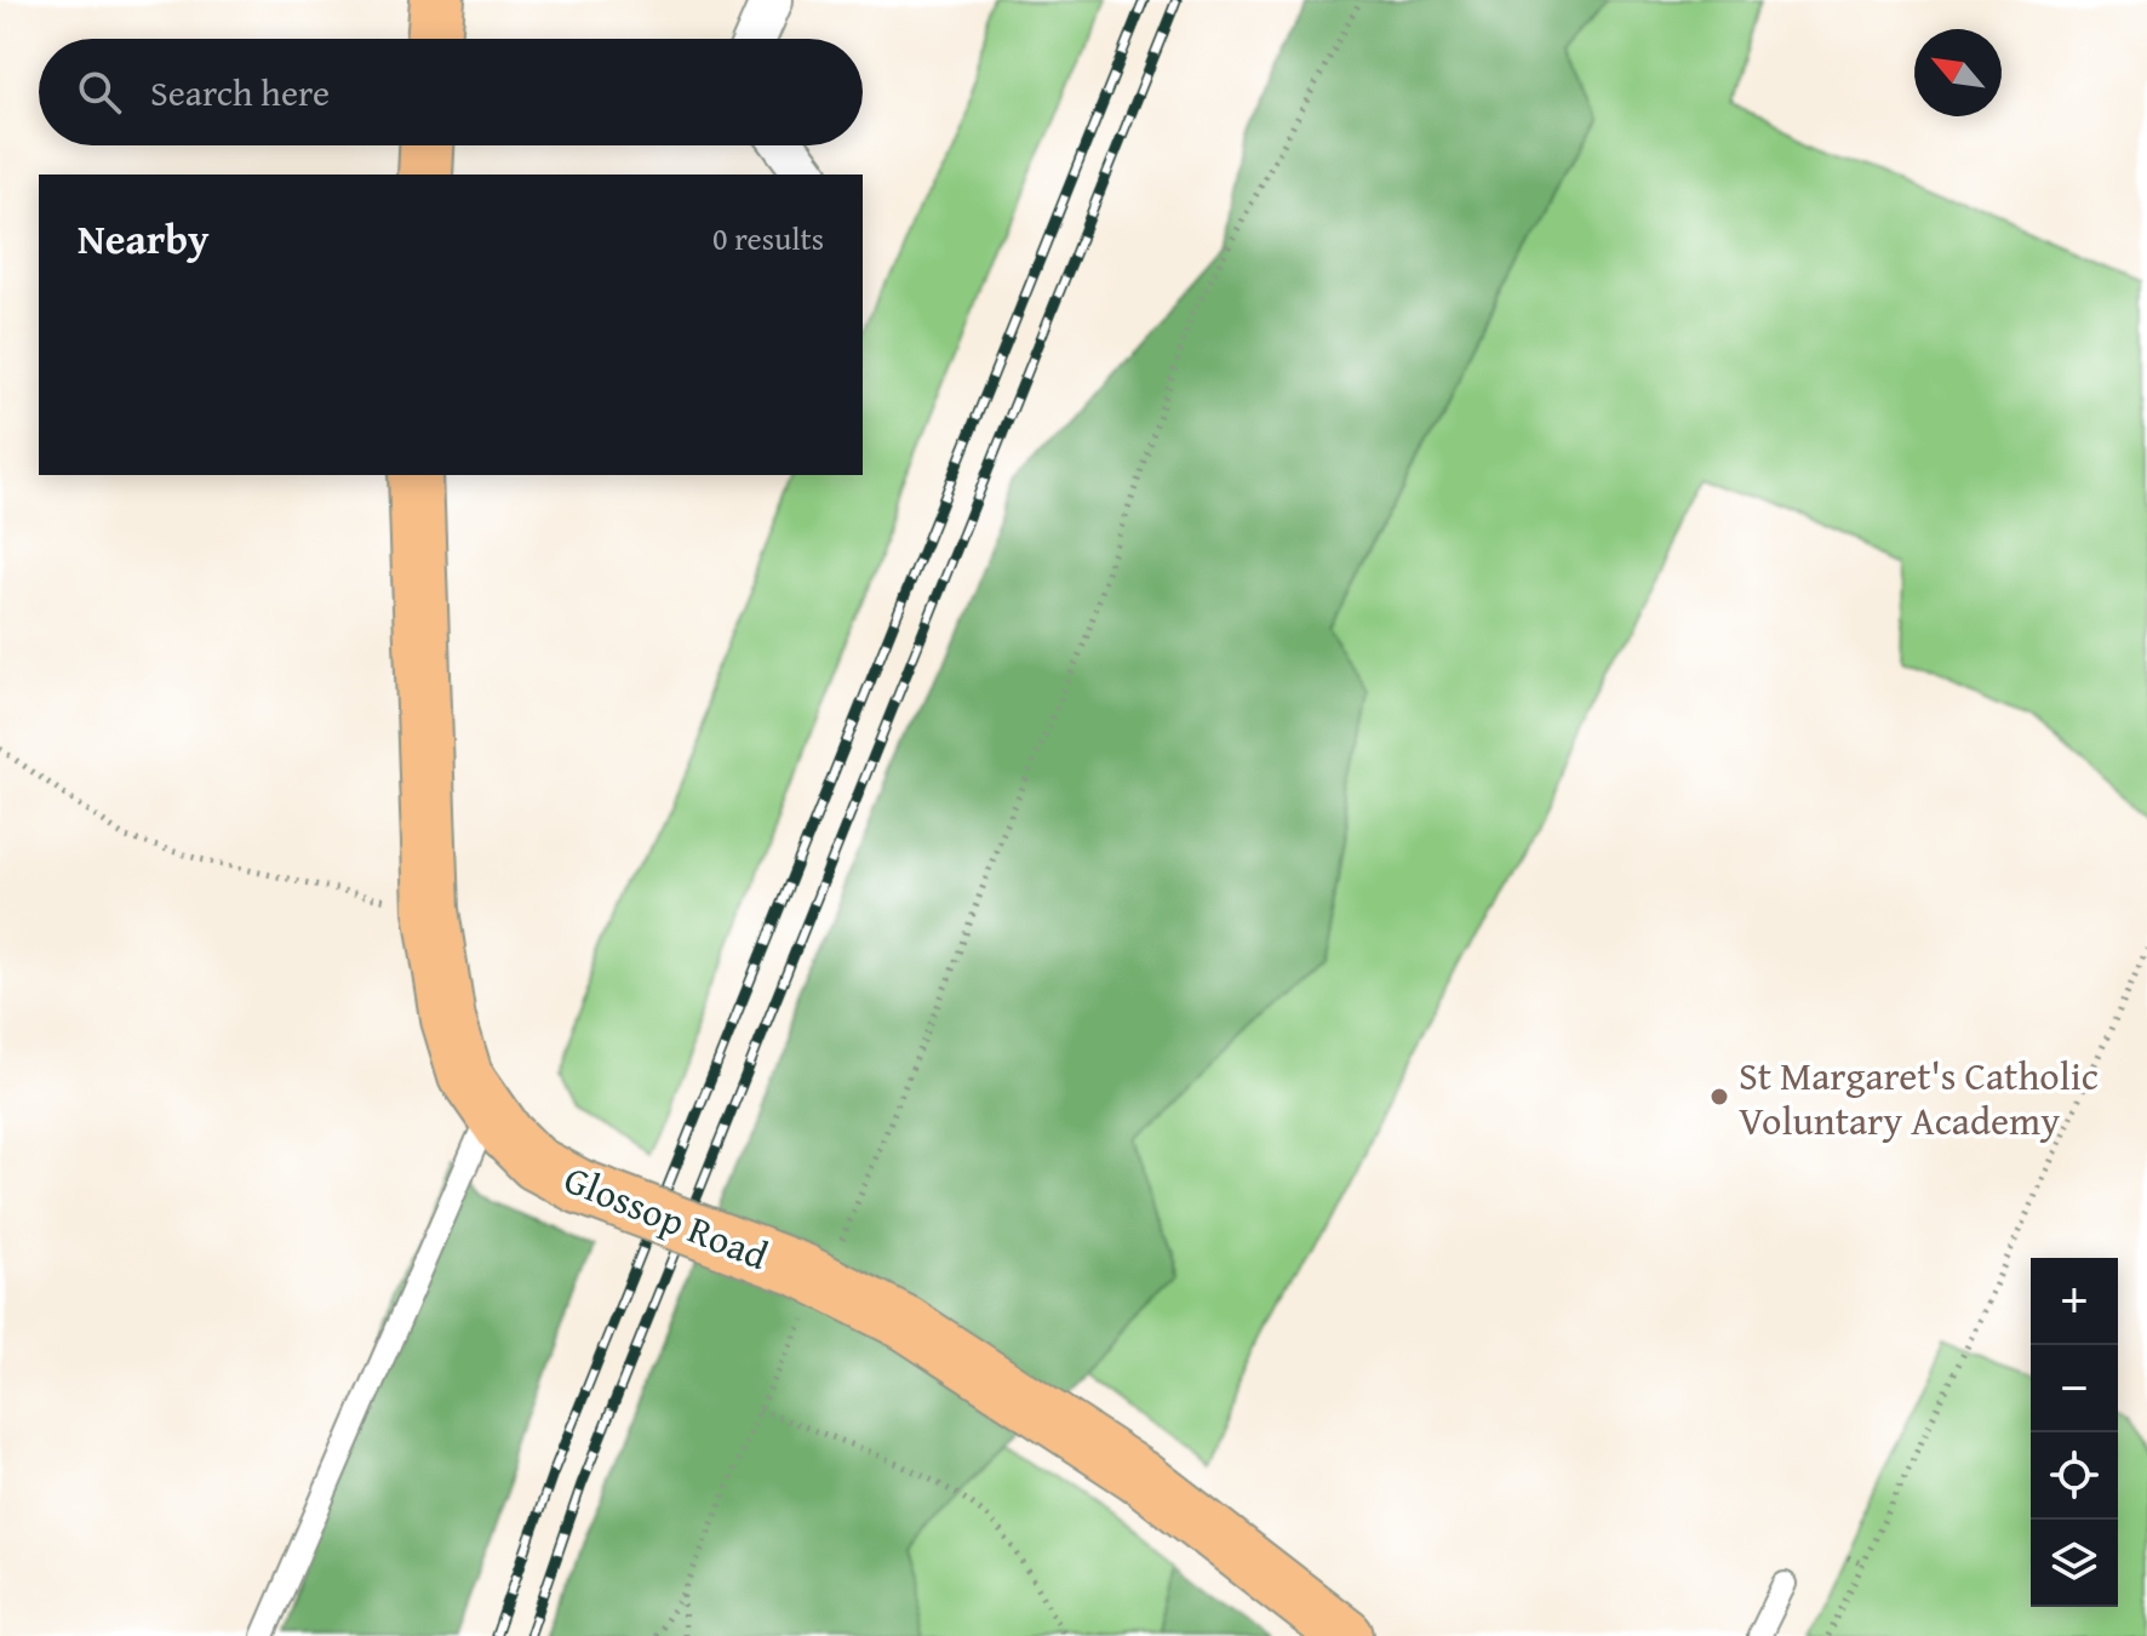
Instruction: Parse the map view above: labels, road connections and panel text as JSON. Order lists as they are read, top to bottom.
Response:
{
  "streets": {
    "main road": ["Glossop Road"]
  },
  "places": ["St Margaret's Catholic Voluntary Academy"],
  "north": "top left",
  "page": {
    "search": "Search here",
    "heading": ["Nearby", "0 results"],
    "map_buttons": ["+", "−"]
  }
}
